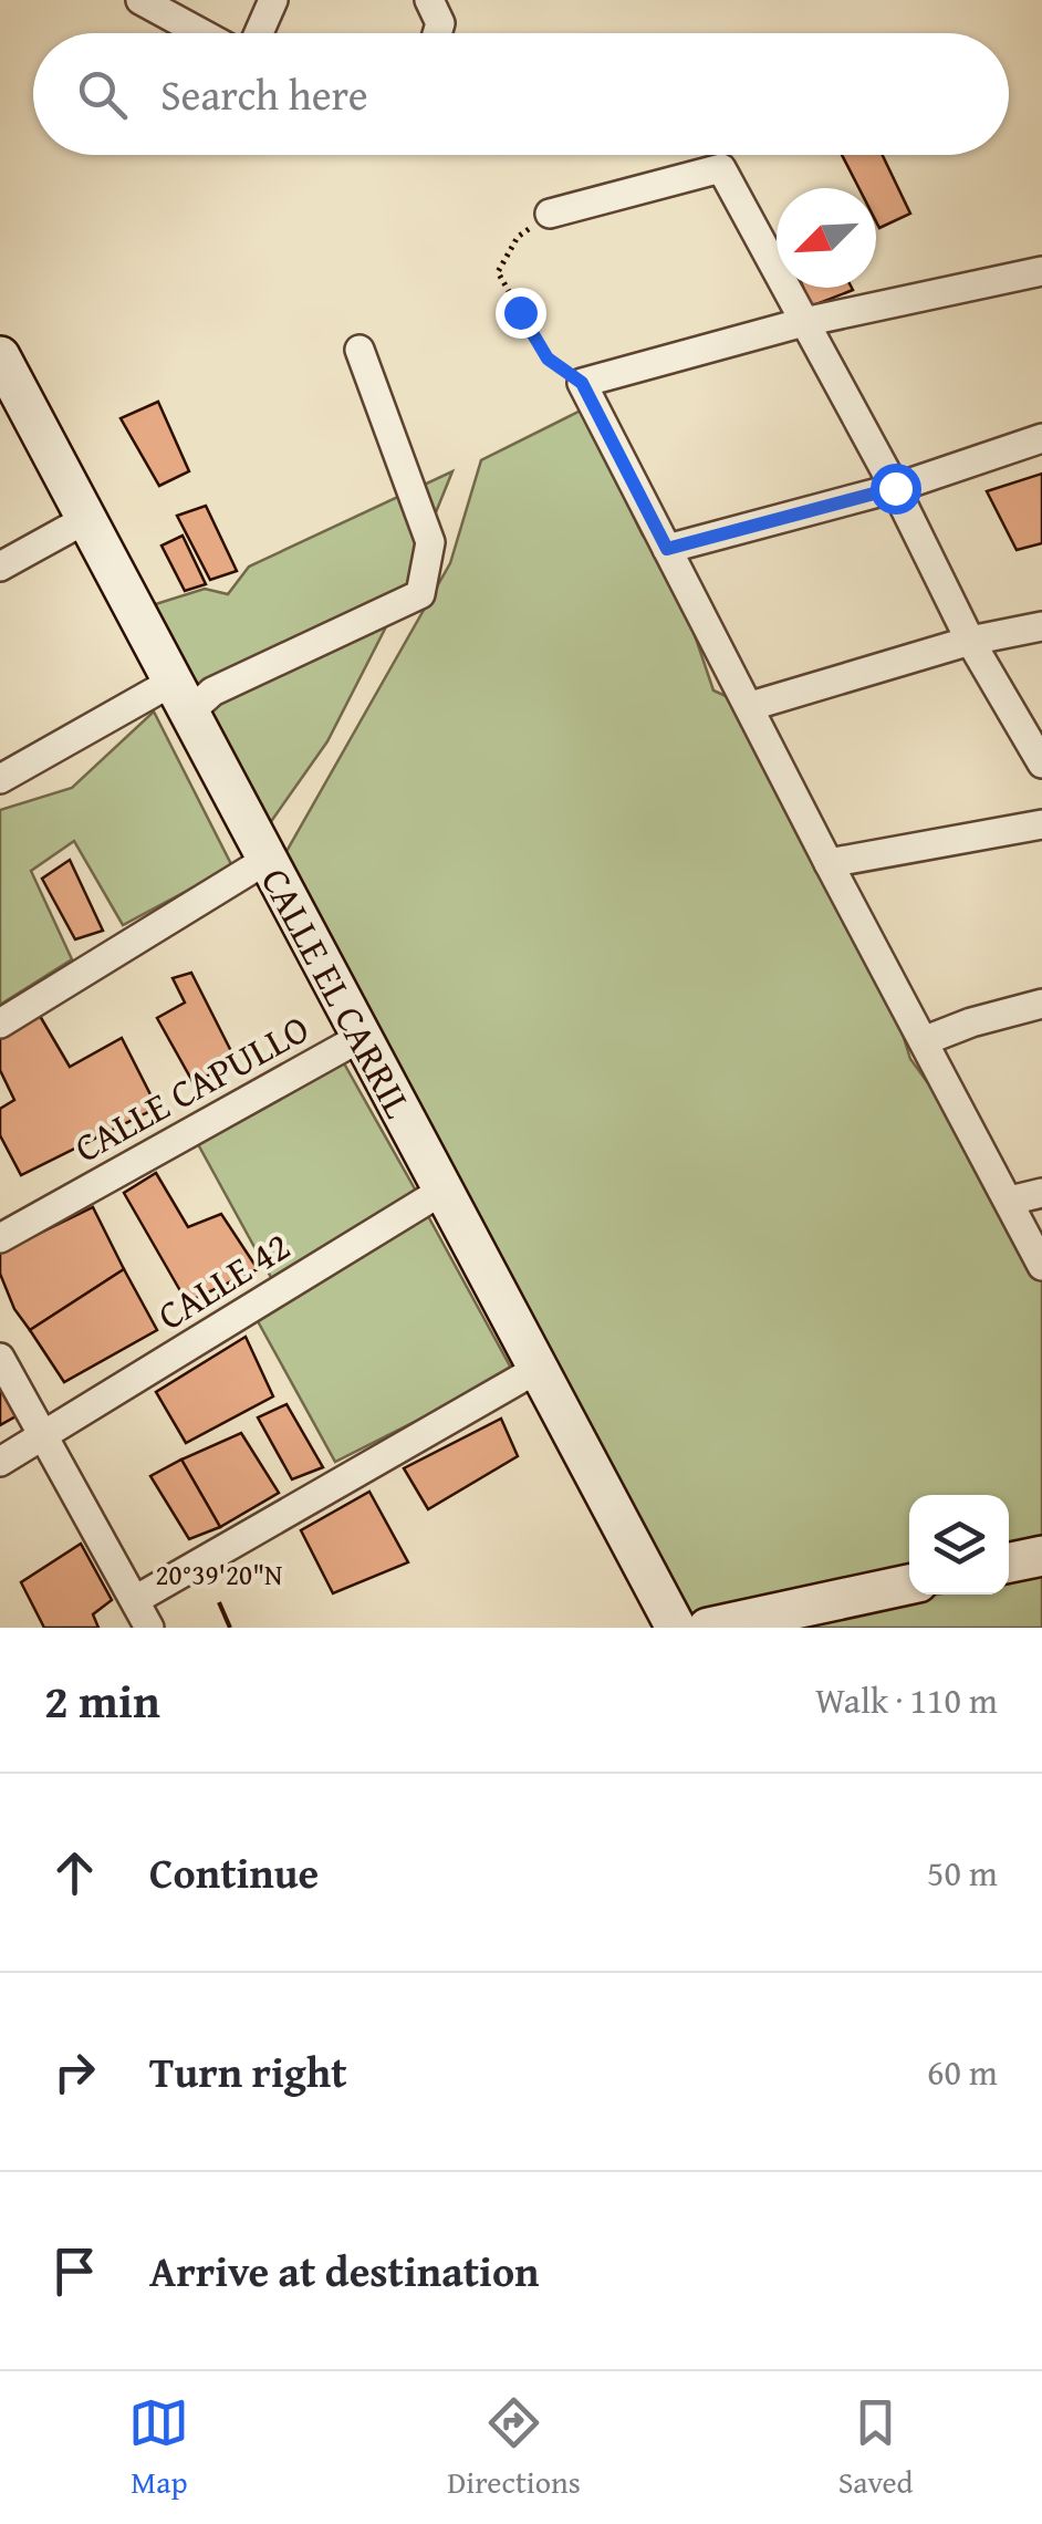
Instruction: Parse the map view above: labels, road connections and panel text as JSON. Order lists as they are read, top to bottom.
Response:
{
  "streets": {
    "main road": ["CALLE EL CARRIL"],
    "street": ["CALLE CAPULLO", "CALLE 42"]
  },
  "crossings": [
    ["CALLE EL CARRIL", "CALLE CAPULLO"],
    ["CALLE EL CARRIL", "CALLE 42"]
  ],
  "north": "bottom left",
  "page": {
    "search": "Search here",
    "heading": ["2 min", "Walk · 110 m"],
    "list": [
      ["Continue", "50 m"],
      ["Turn right", "60 m"],
      "Arrive at destination"
    ],
    "nav": ["Map", "Directions", "Saved"]
  },
  "coordinates": ["20°39'20\"N"]
}
